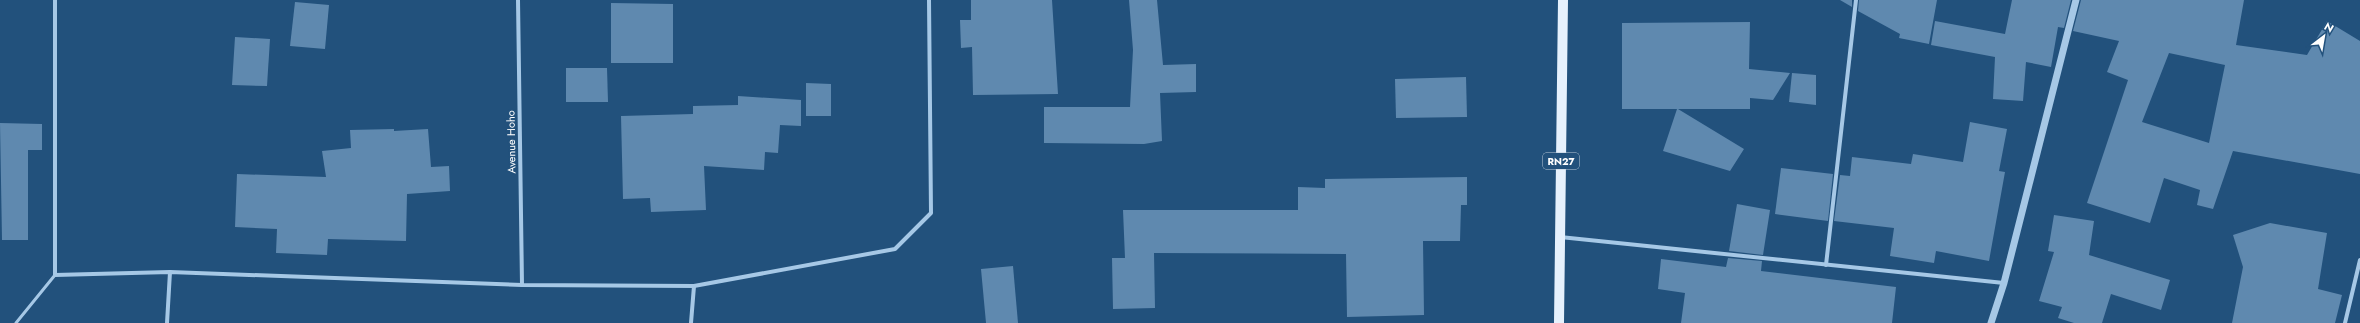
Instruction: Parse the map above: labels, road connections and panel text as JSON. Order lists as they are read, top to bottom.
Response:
{
  "streets": {
    "main road": ["RN27"],
    "street": ["Avenue Hoho"]
  },
  "north": "top right"
}
